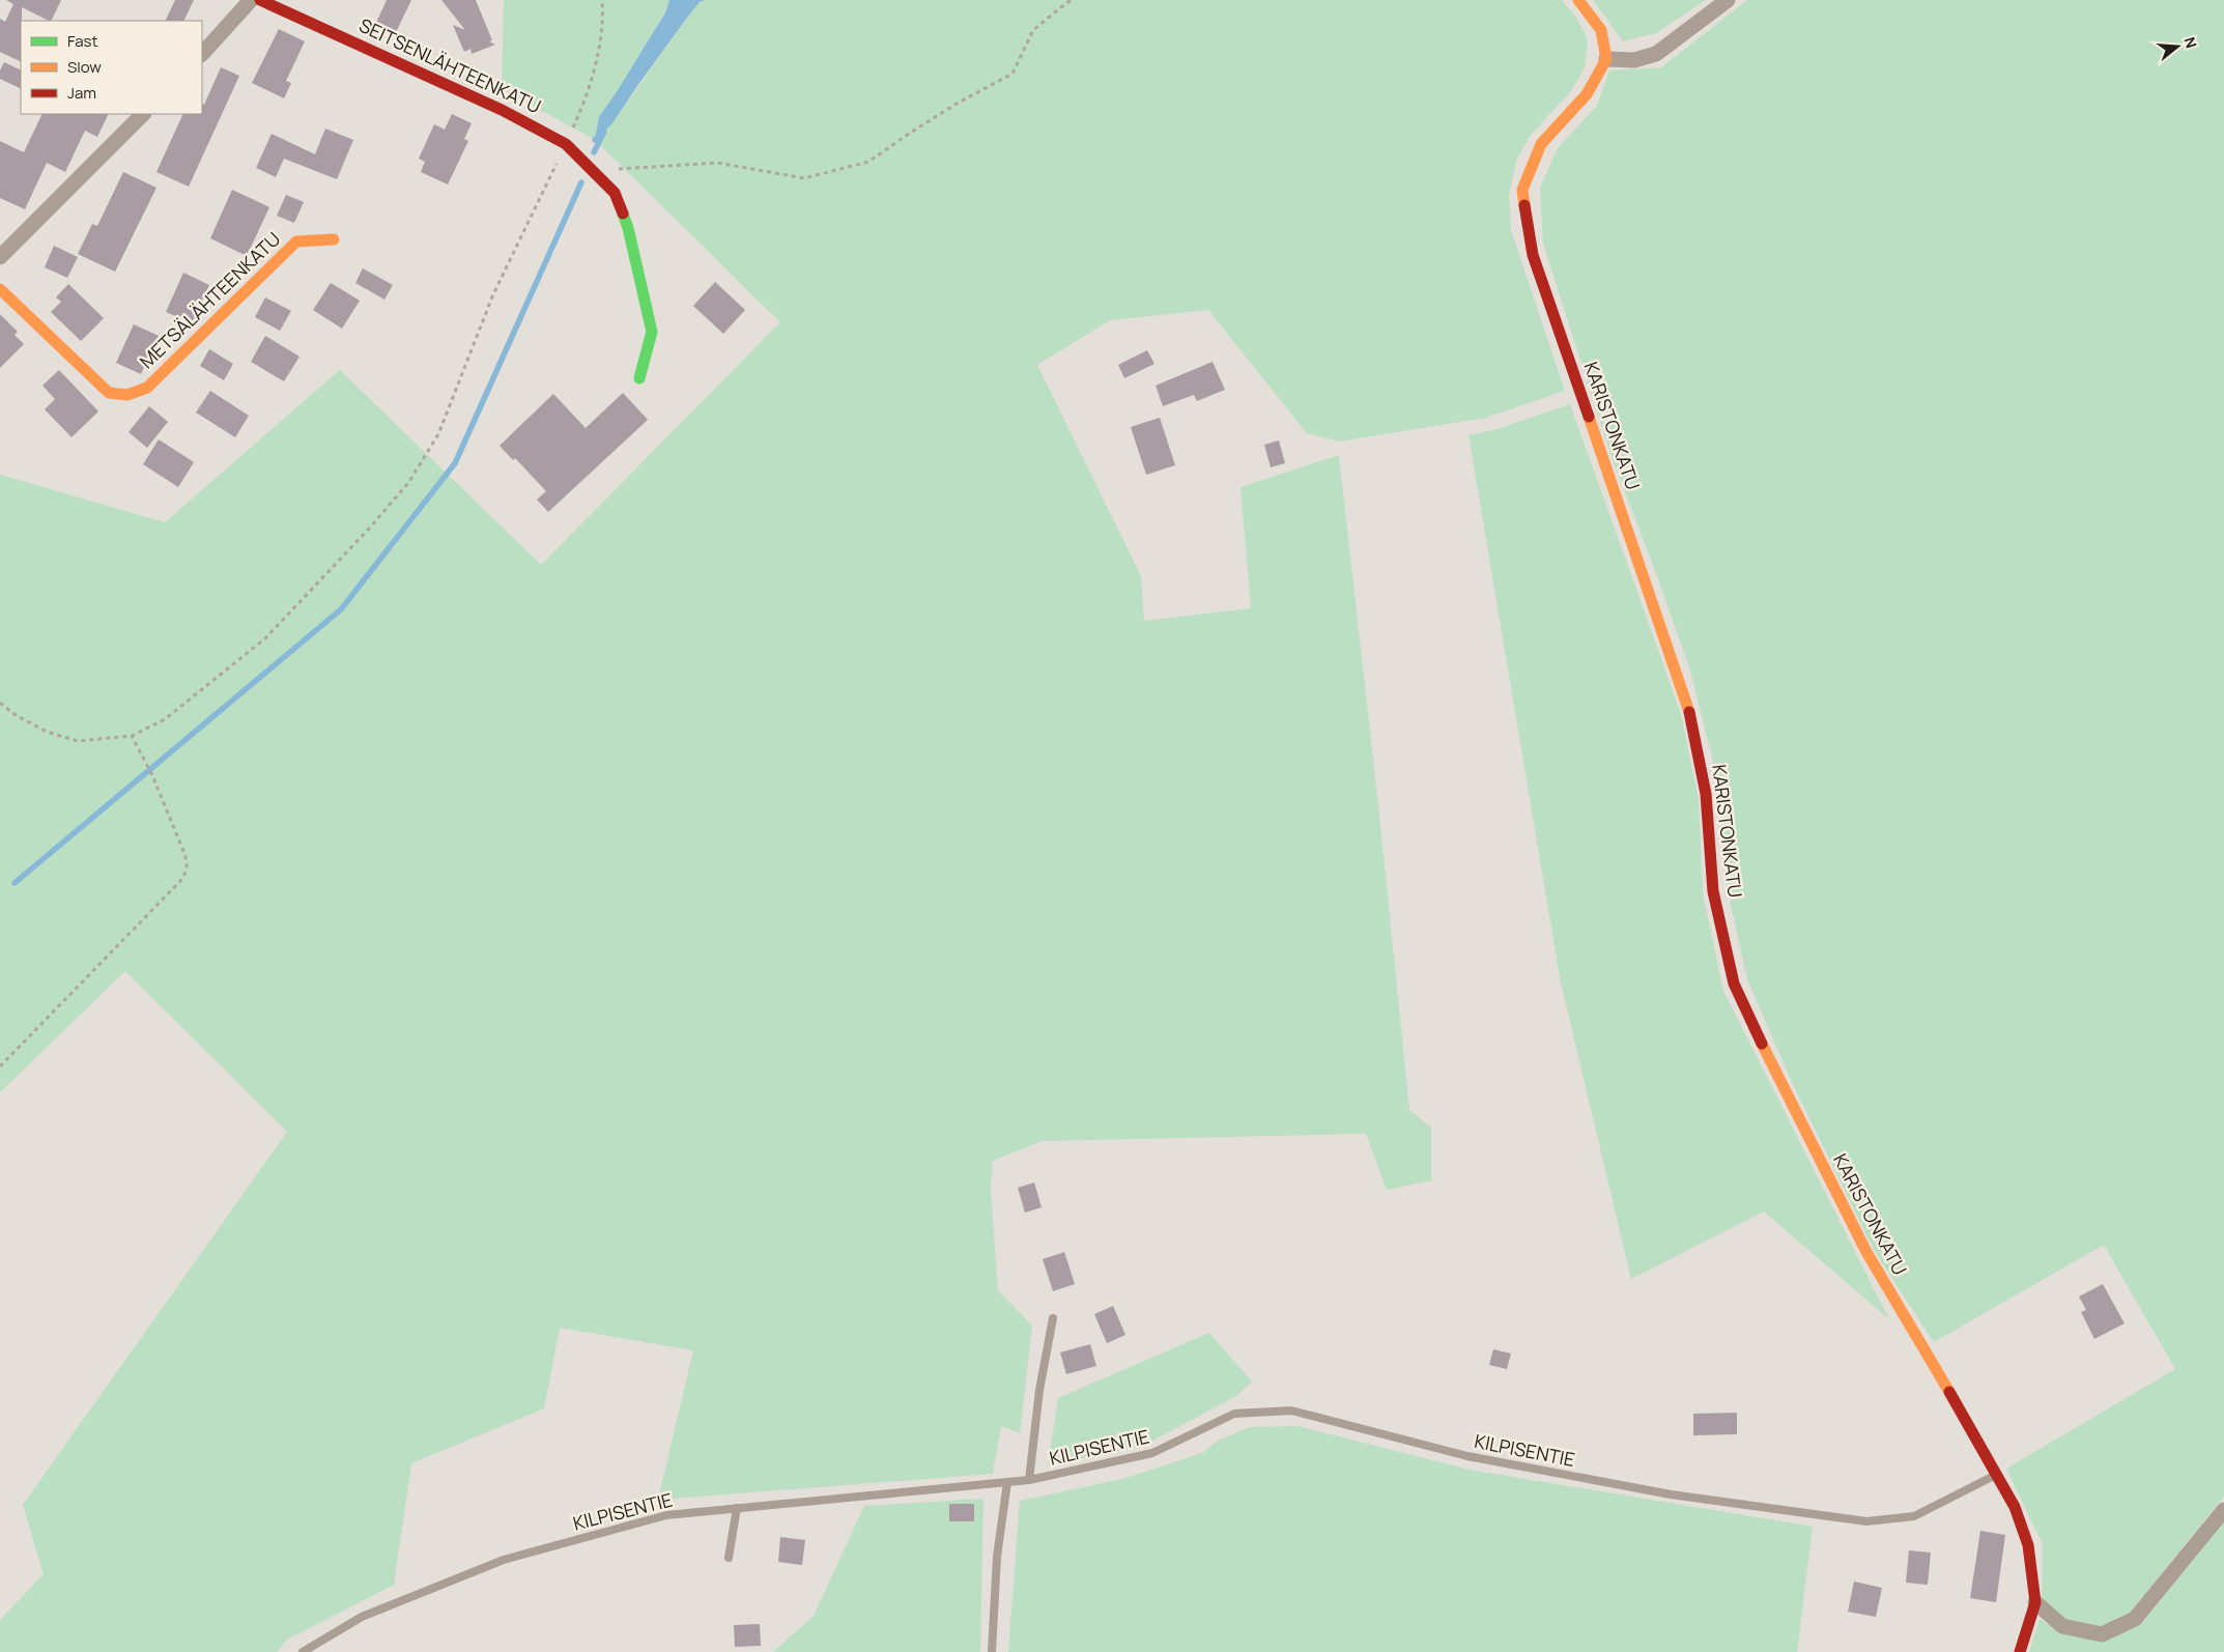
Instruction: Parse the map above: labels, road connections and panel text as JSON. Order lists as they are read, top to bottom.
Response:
{
  "streets": {
    "street": ["SEITSENLÄHTEENKATU", "METSÄLÄHTEENKATU", "KARISTONKATU"],
    "lane": ["KILPISENTIE"]
  },
  "crossings": [
    ["KARISTONKATU", "KILPISENTIE"]
  ],
  "legend": ["Fast", "Slow", "Jam"],
  "north": "right"
}
